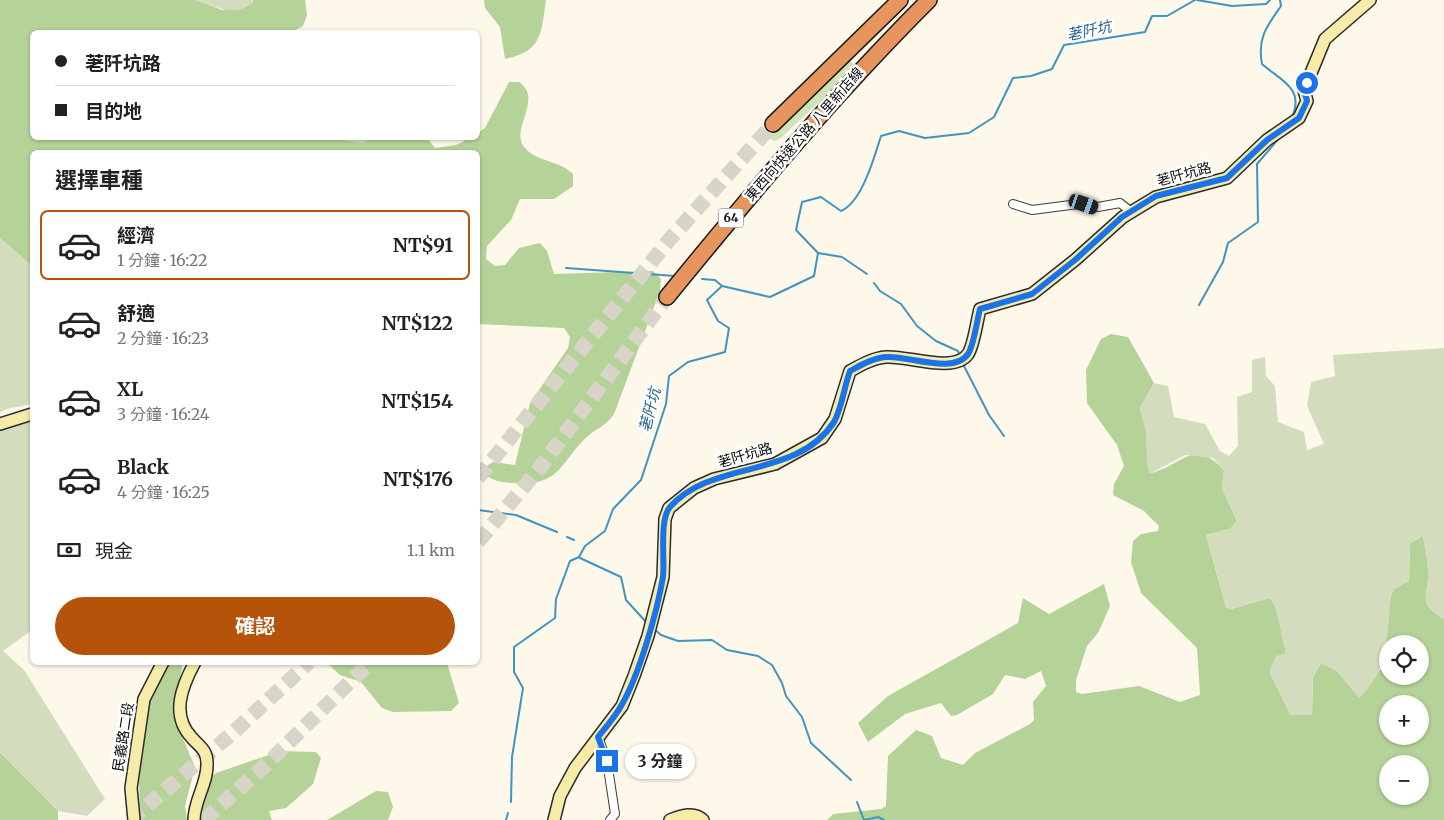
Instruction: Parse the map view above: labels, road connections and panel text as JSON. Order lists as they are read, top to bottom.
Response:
{
  "streets": {
    "highway": ["東西向快速公路 八里新店線", "64"],
    "street": ["荖阡坑路", "民義路二段"]
  },
  "water": ["荖阡坑"],
  "page": {
    "banner": ["荖阡坑路", "目的地"],
    "heading": "選擇車種",
    "list": [
      {
        "name": "經濟",
        "note": "1 分鐘 · 16:22",
        "value": "NT$91"
      },
      {
        "name": "舒適",
        "note": "2 分鐘 · 16:23",
        "value": "NT$122"
      },
      {
        "name": "XL",
        "note": "3 分鐘 · 16:24",
        "value": "NT$154"
      },
      {
        "name": "Black",
        "note": "4 分鐘 · 16:25",
        "value": "NT$176"
      }
    ],
    "pay": ["現金", "1.1 km"],
    "buttons": "確認",
    "map_buttons": ["+", "−"],
    "bubble": "3 分鐘"
  }
}
